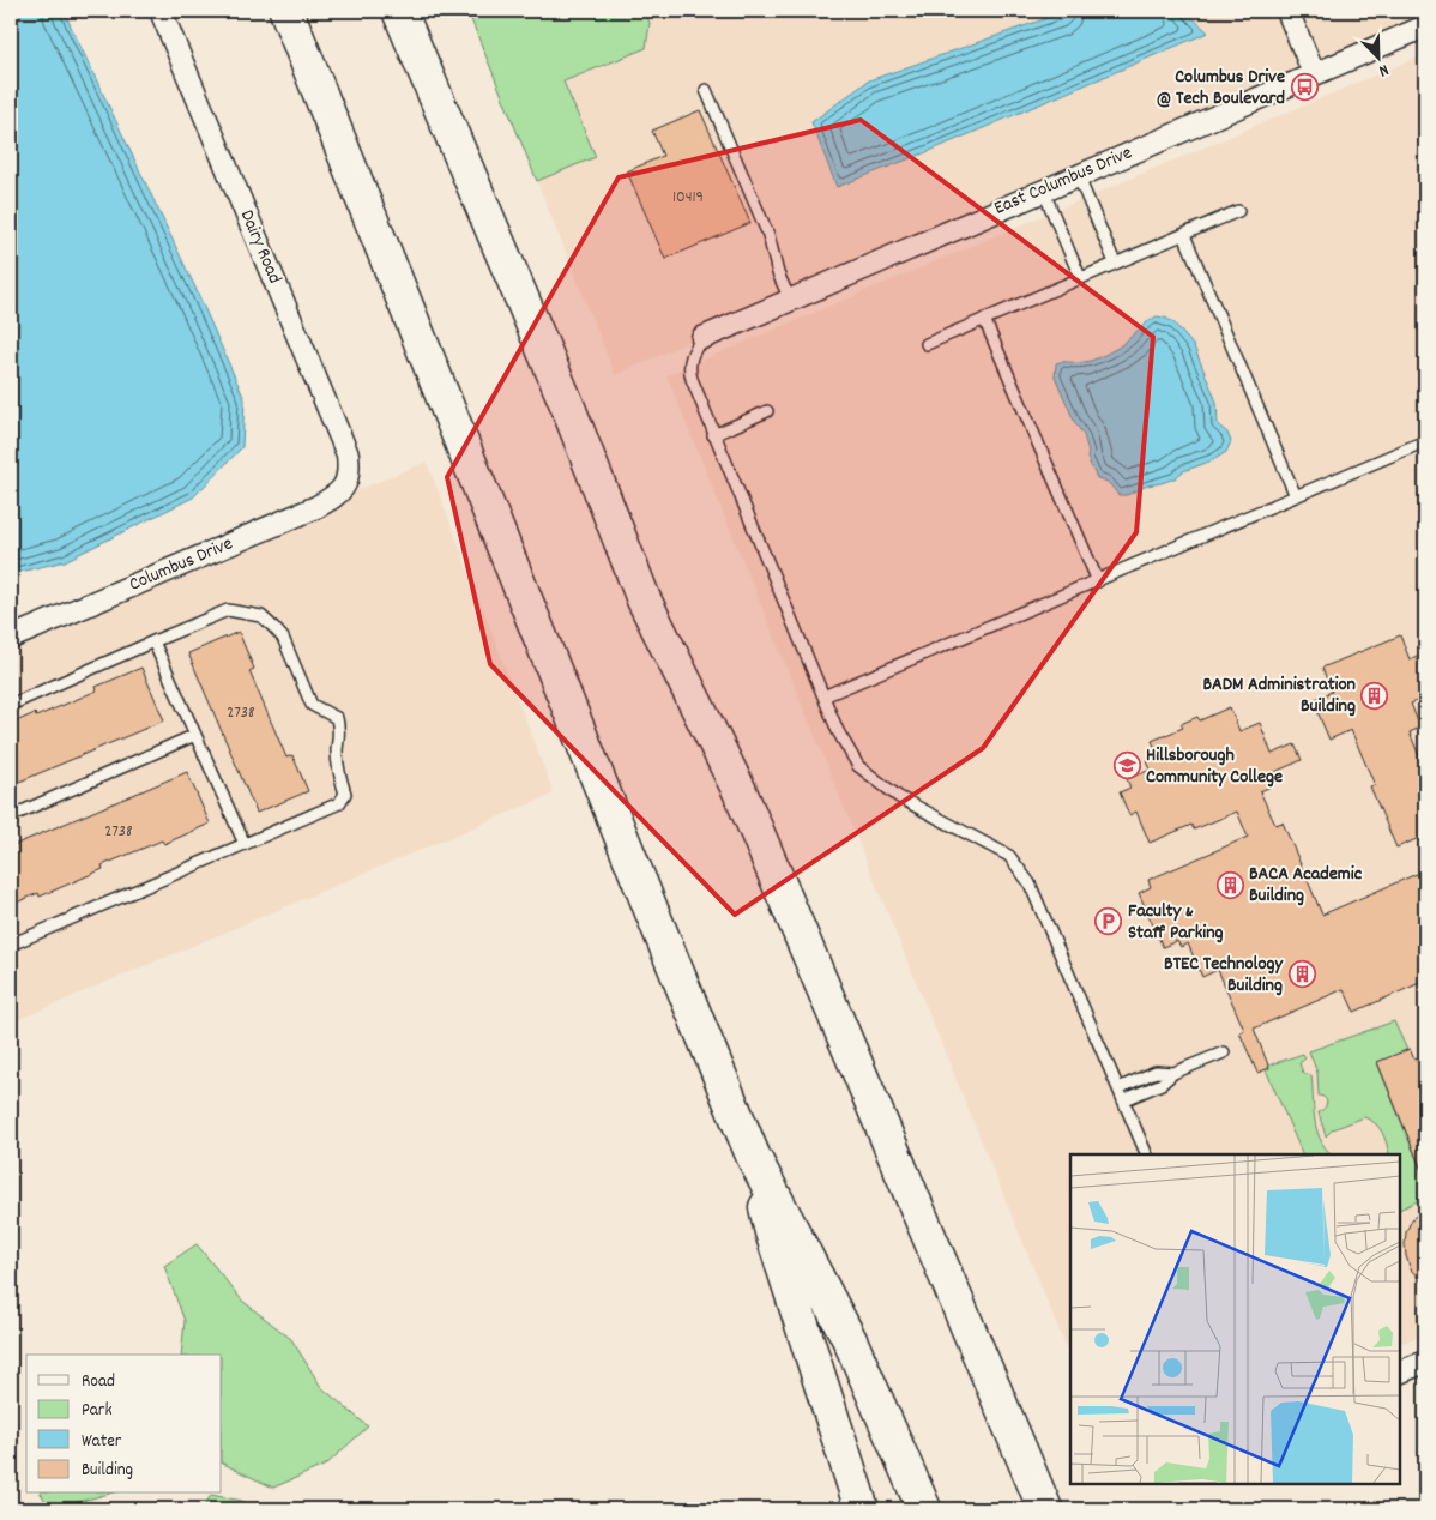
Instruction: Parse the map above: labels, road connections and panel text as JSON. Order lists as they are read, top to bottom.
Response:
{
  "streets": {
    "street": ["East Columbus Drive", "Dairy Road", "Columbus Drive"]
  },
  "crossings": [
    ["Dairy Road", "Columbus Drive"]
  ],
  "places": {
    "bus stop": ["Columbus Drive @ Tech Boulevard"],
    "building": ["BADM Administration Building", "BACA Academic Building", "BTEC Technology Building"],
    "school or university": ["Hillsborough Community College"],
    "parking": ["Faculty & Staff Parking"]
  },
  "house_numbers": ["10419", "2738", "2738"],
  "legend": [
    "Road",
    "Park",
    "Water",
    "Building"
  ],
  "north": "bottom right"
}
